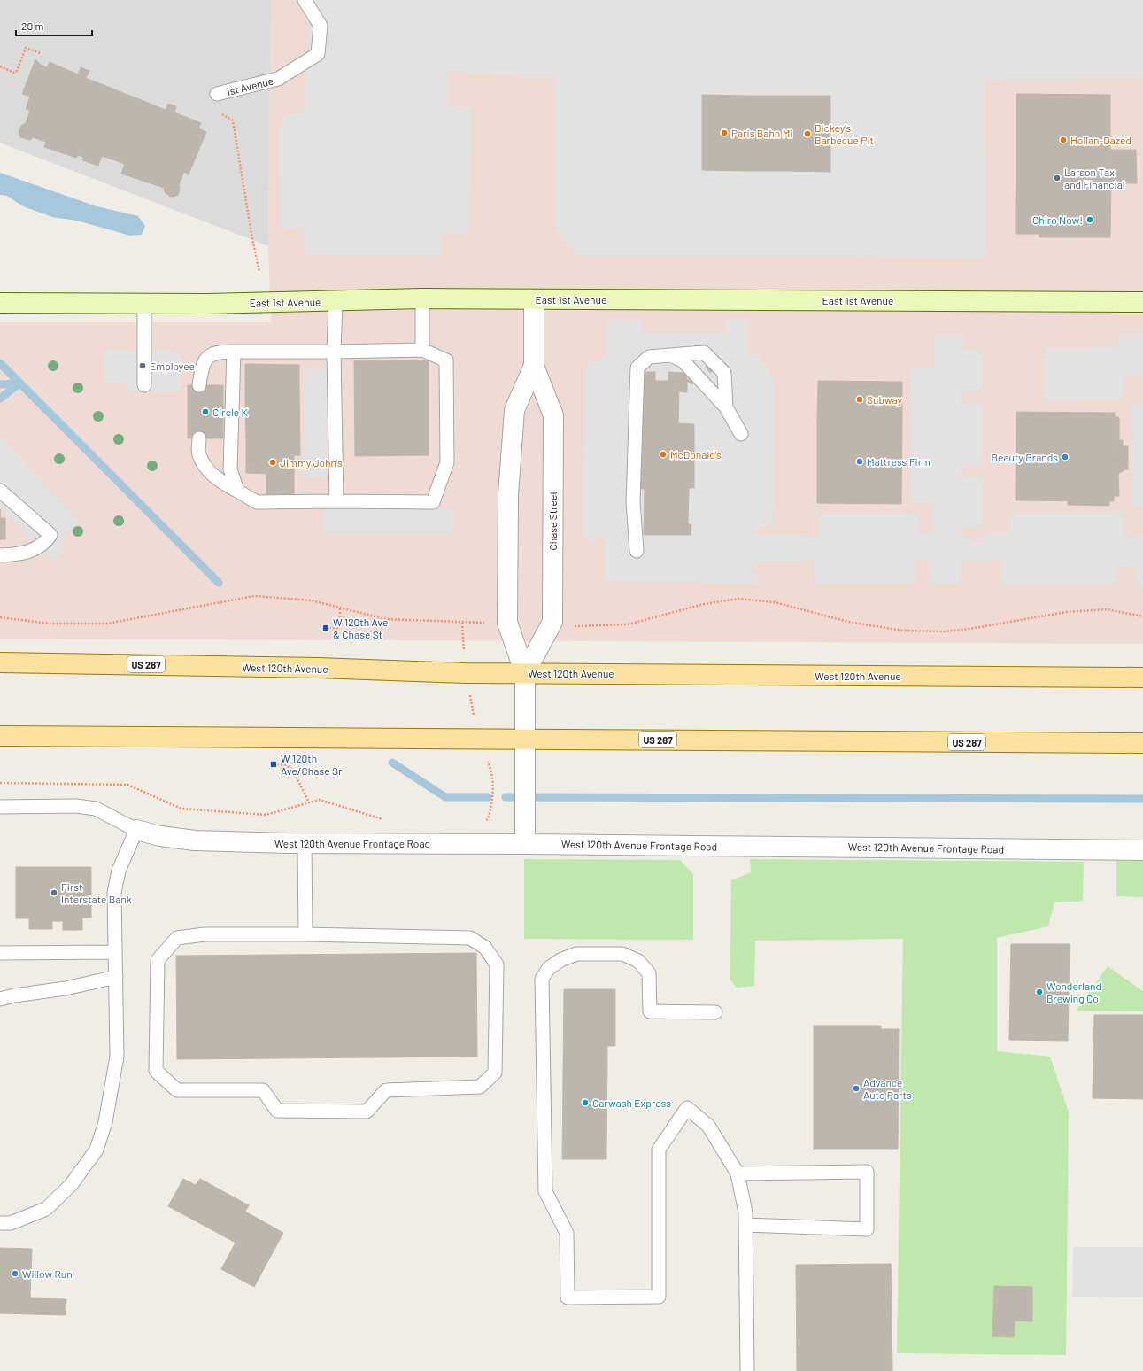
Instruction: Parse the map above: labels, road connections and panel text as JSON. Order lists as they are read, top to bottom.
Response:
{
  "streets": {
    "main road": ["US 287", "West 120th Avenue"],
    "street": ["East 1st Avenue", "Chase Street", "West 120th Avenue Frontage Road"],
    "lane": ["1st Avenue"]
  },
  "crossings": [
    ["East 1st Avenue", "Chase Street"],
    ["Chase Street", "US 287"],
    ["Chase Street", "West 120th Avenue"],
    ["Chase Street", "West 120th Avenue Frontage Road"]
  ],
  "places": {
    "other": [
      "Paris Bahn Mi",
      "Dickey's Barbecue Pit",
      "Hollan-Dazed",
      "Larson Tax and Financial",
      "Chiro Now!",
      "Employee",
      "Subway",
      "Circle K",
      "McDonald's",
      "Beauty Brands",
      "Mattress Firm",
      "Jimmy John's",
      "First Interstate Bank",
      "Wonderland Brewing Co",
      "Advance Auto Parts",
      "Carwash Express",
      "Willow Run"
    ],
    "transit": ["W 120th Ave & Chase St", "W 120th Ave/Chase Sr"]
  },
  "scale_bar": "20 m"
}
